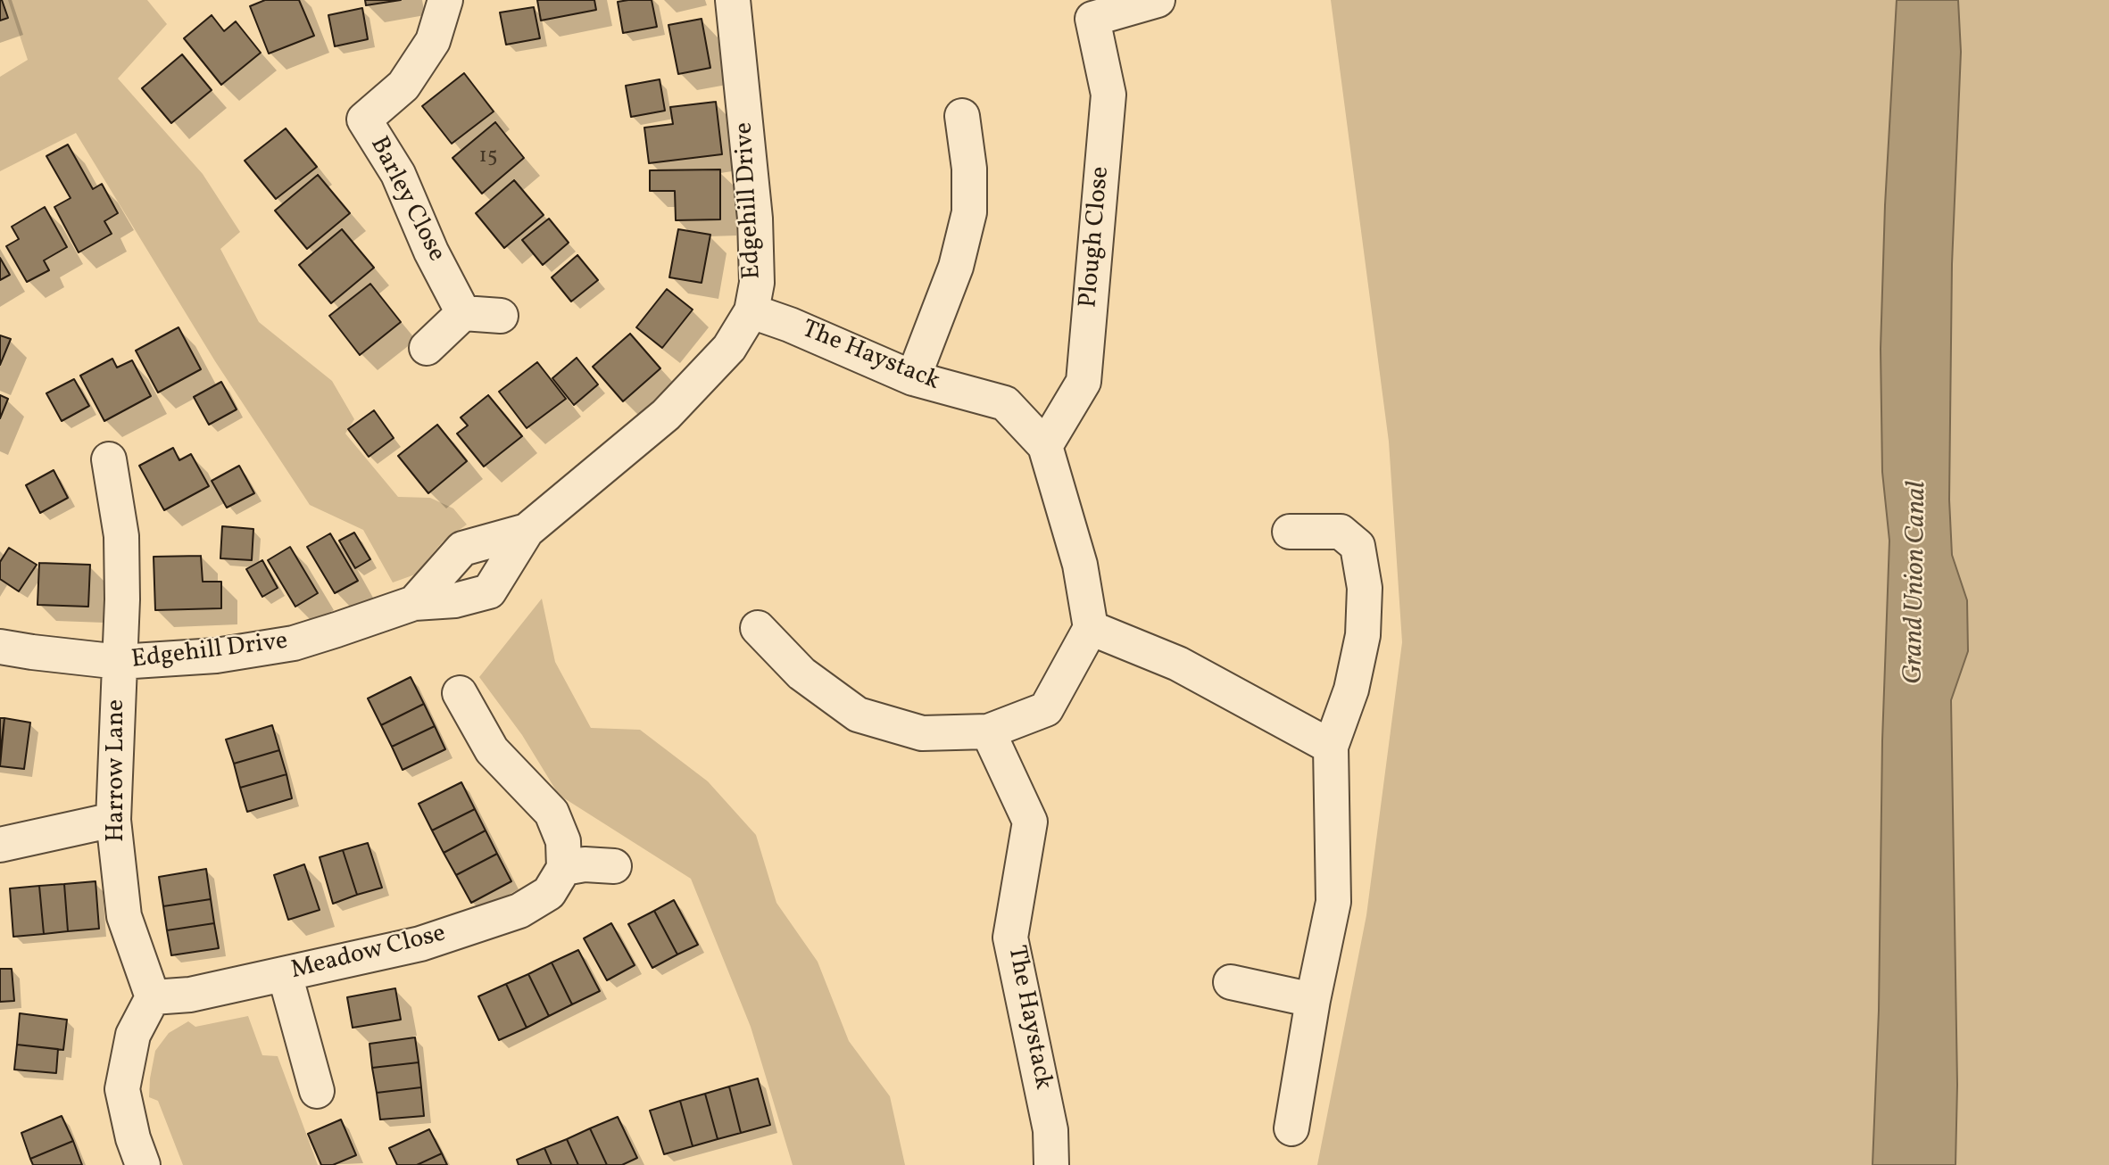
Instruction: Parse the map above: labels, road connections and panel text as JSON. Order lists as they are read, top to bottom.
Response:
{
  "streets": {
    "street": [
      "Barley Close",
      "Edgehill Drive",
      "Plough Close",
      "The Haystack",
      "Harrow Lane",
      "Meadow Close"
    ]
  },
  "crossings": [
    ["Edgehill Drive", "The Haystack"],
    ["Edgehill Drive", "Harrow Lane"],
    ["Plough Close", "The Haystack"],
    ["Harrow Lane", "Meadow Close"]
  ],
  "water": ["Grand Union Canal"],
  "house_numbers": ["15"]
}
